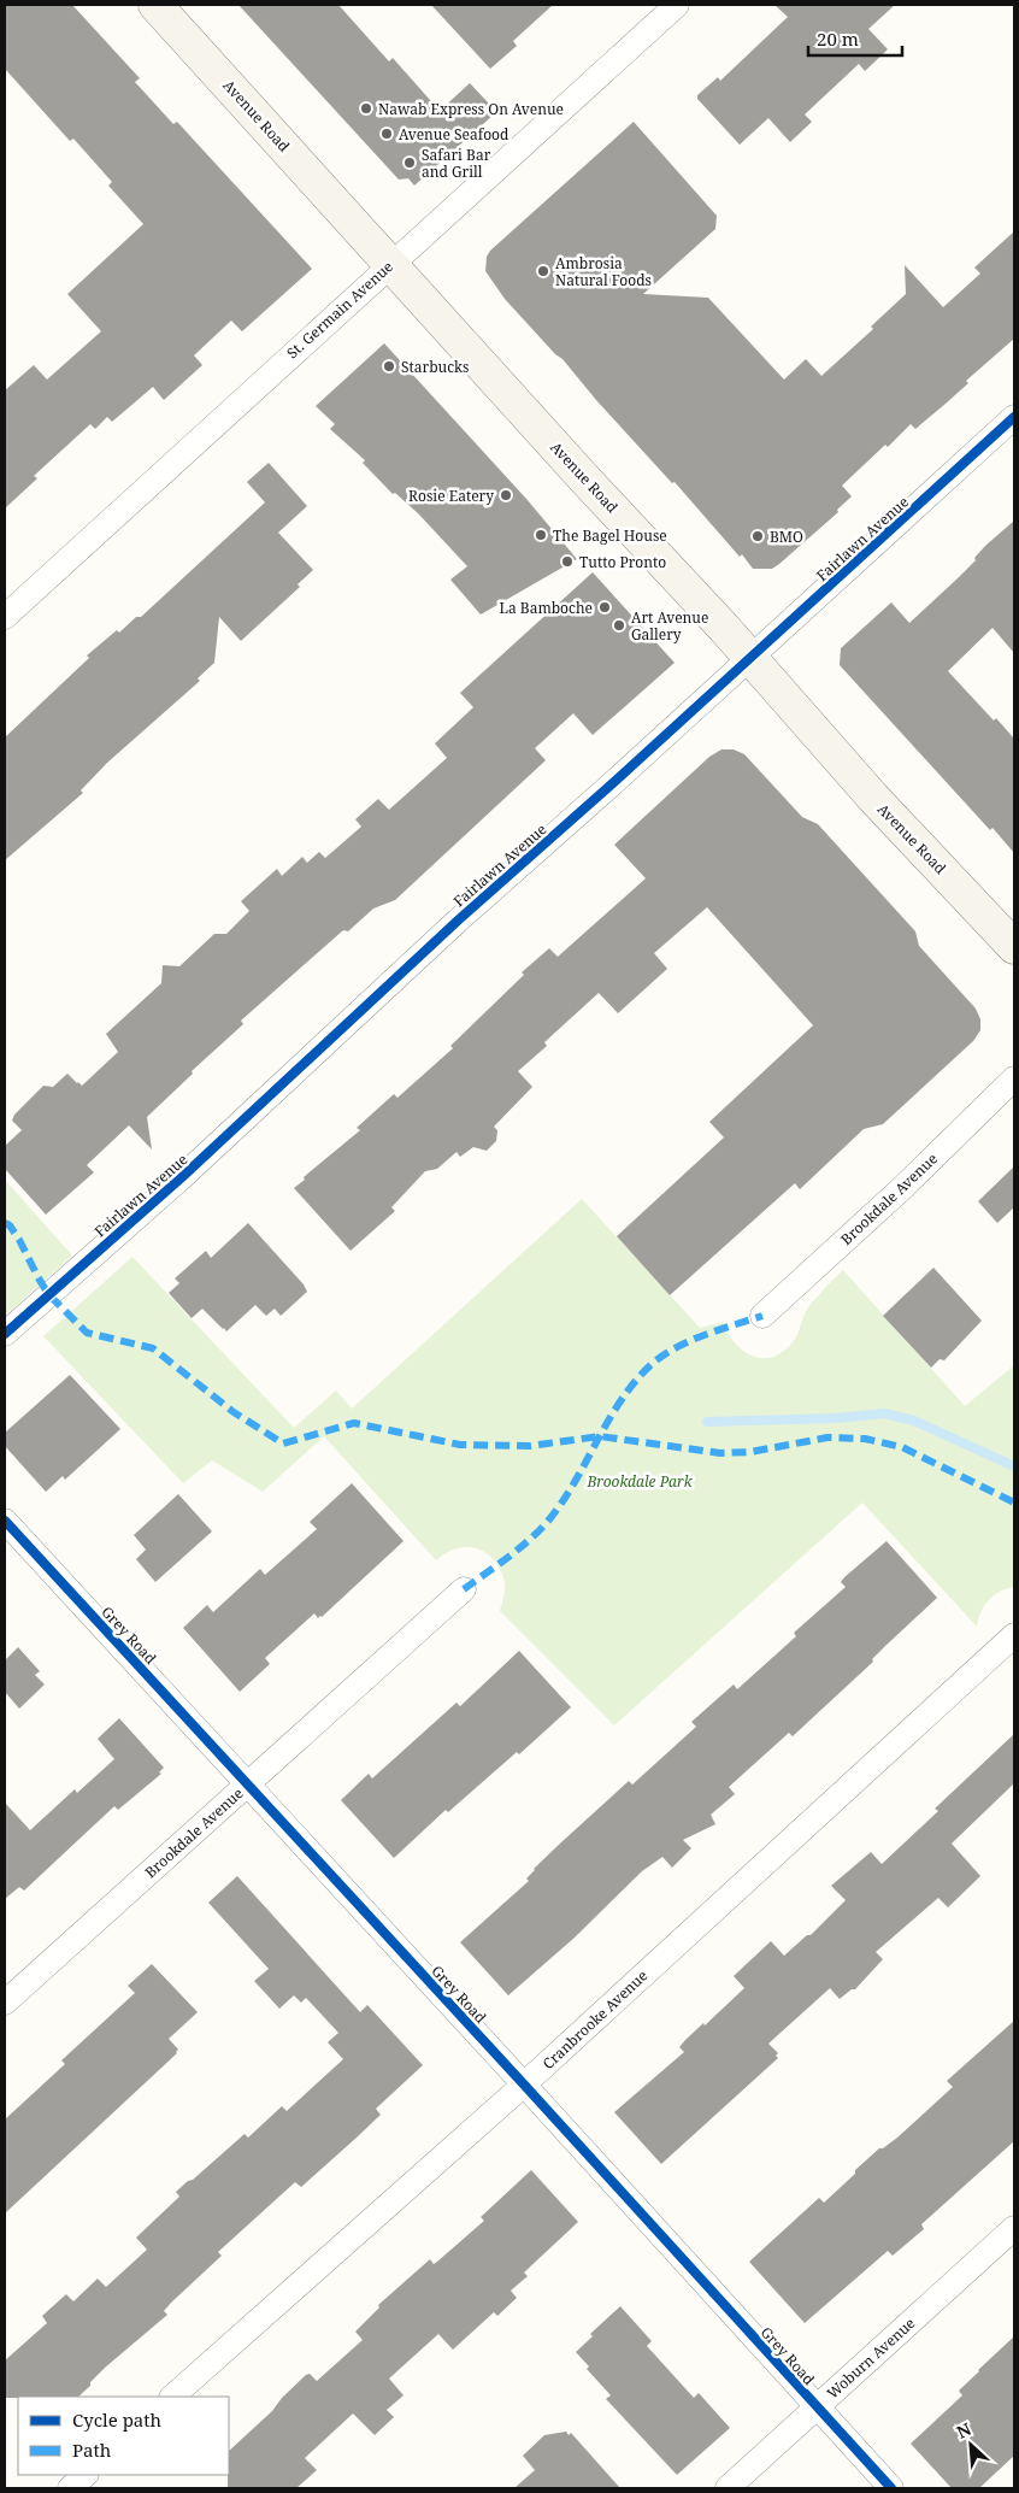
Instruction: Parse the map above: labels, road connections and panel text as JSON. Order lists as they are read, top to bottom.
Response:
{
  "streets": {
    "main road": ["Avenue Road"],
    "street": [
      "St. Germain Avenue",
      "Fairlawn Avenue",
      "Brookdale Avenue",
      "Grey Road",
      "Cranbrooke Avenue",
      "Woburn Avenue"
    ]
  },
  "crossings": [
    ["Avenue Road", "St. Germain Avenue"],
    ["Avenue Road", "Fairlawn Avenue"],
    ["Brookdale Avenue", "Grey Road"],
    ["Grey Road", "Cranbrooke Avenue"],
    ["Grey Road", "Woburn Avenue"]
  ],
  "parks": ["Brookdale Park"],
  "places": [
    "Nawab Express On Avenue",
    "Avenue Seafood",
    "Safari Bar and Grill",
    "Ambrosia Natural Foods",
    "Starbucks",
    "Rosie Eatery",
    "The Bagel House",
    "BMO",
    "Tutto Pronto",
    "La Bamboche",
    "Art Avenue Gallery"
  ],
  "legend": ["Cycle path", "Path"],
  "scale_bar": "20 m",
  "north": "top left"
}
